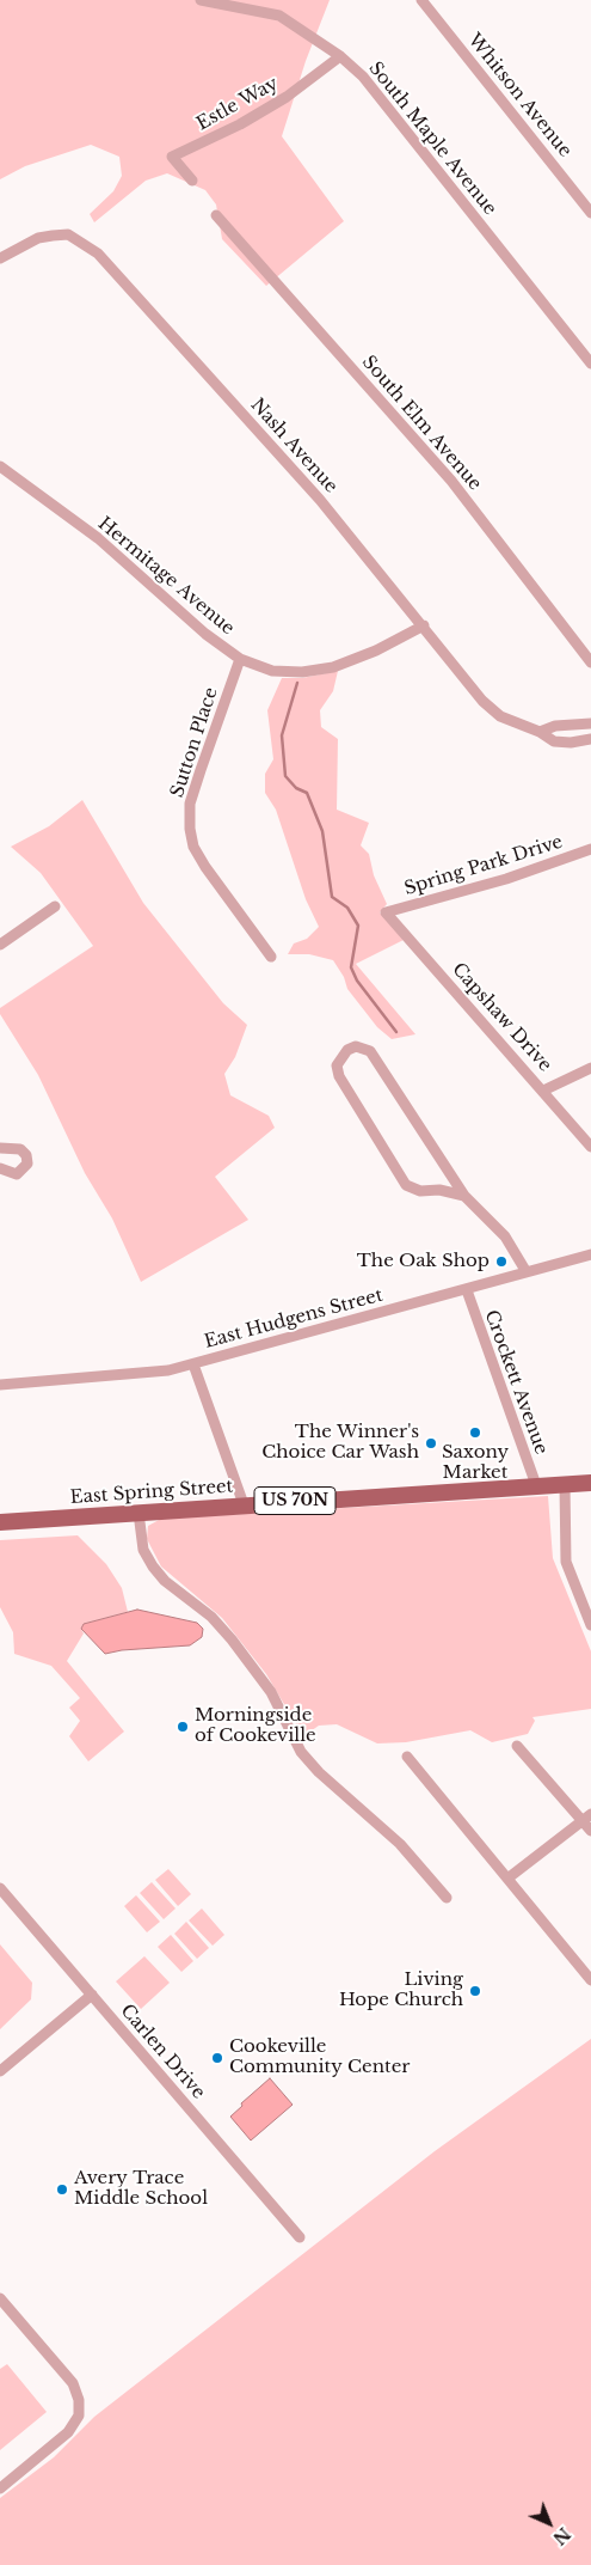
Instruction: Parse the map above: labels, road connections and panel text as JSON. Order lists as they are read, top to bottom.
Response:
{
  "streets": {
    "main road": ["East Spring Street", "US 70N"],
    "street": [
      "Whitson Avenue",
      "Estle Way",
      "South Maple Avenue",
      "South Elm Avenue",
      "Nash Avenue",
      "Hermitage Avenue",
      "Sutton Place",
      "Spring Park Drive",
      "Capshaw Drive",
      "East Hudgens Street",
      "Crockett Avenue",
      "Carlen Drive"
    ]
  },
  "crossings": [
    ["Estle Way", "South Maple Avenue"],
    ["Nash Avenue", "Hermitage Avenue"],
    ["Hermitage Avenue", "Sutton Place"],
    ["Spring Park Drive", "Capshaw Drive"],
    ["East Hudgens Street", "Crockett Avenue"],
    ["Crockett Avenue", "East Spring Street"]
  ],
  "places": [
    "The Oak Shop",
    "Saxony Market",
    "The Winner's Choice Car Wash",
    "Morningside of Cookeville",
    "Living Hope Church",
    "Cookeville Community Center",
    "Avery Trace Middle School"
  ],
  "north": "bottom right"
}
